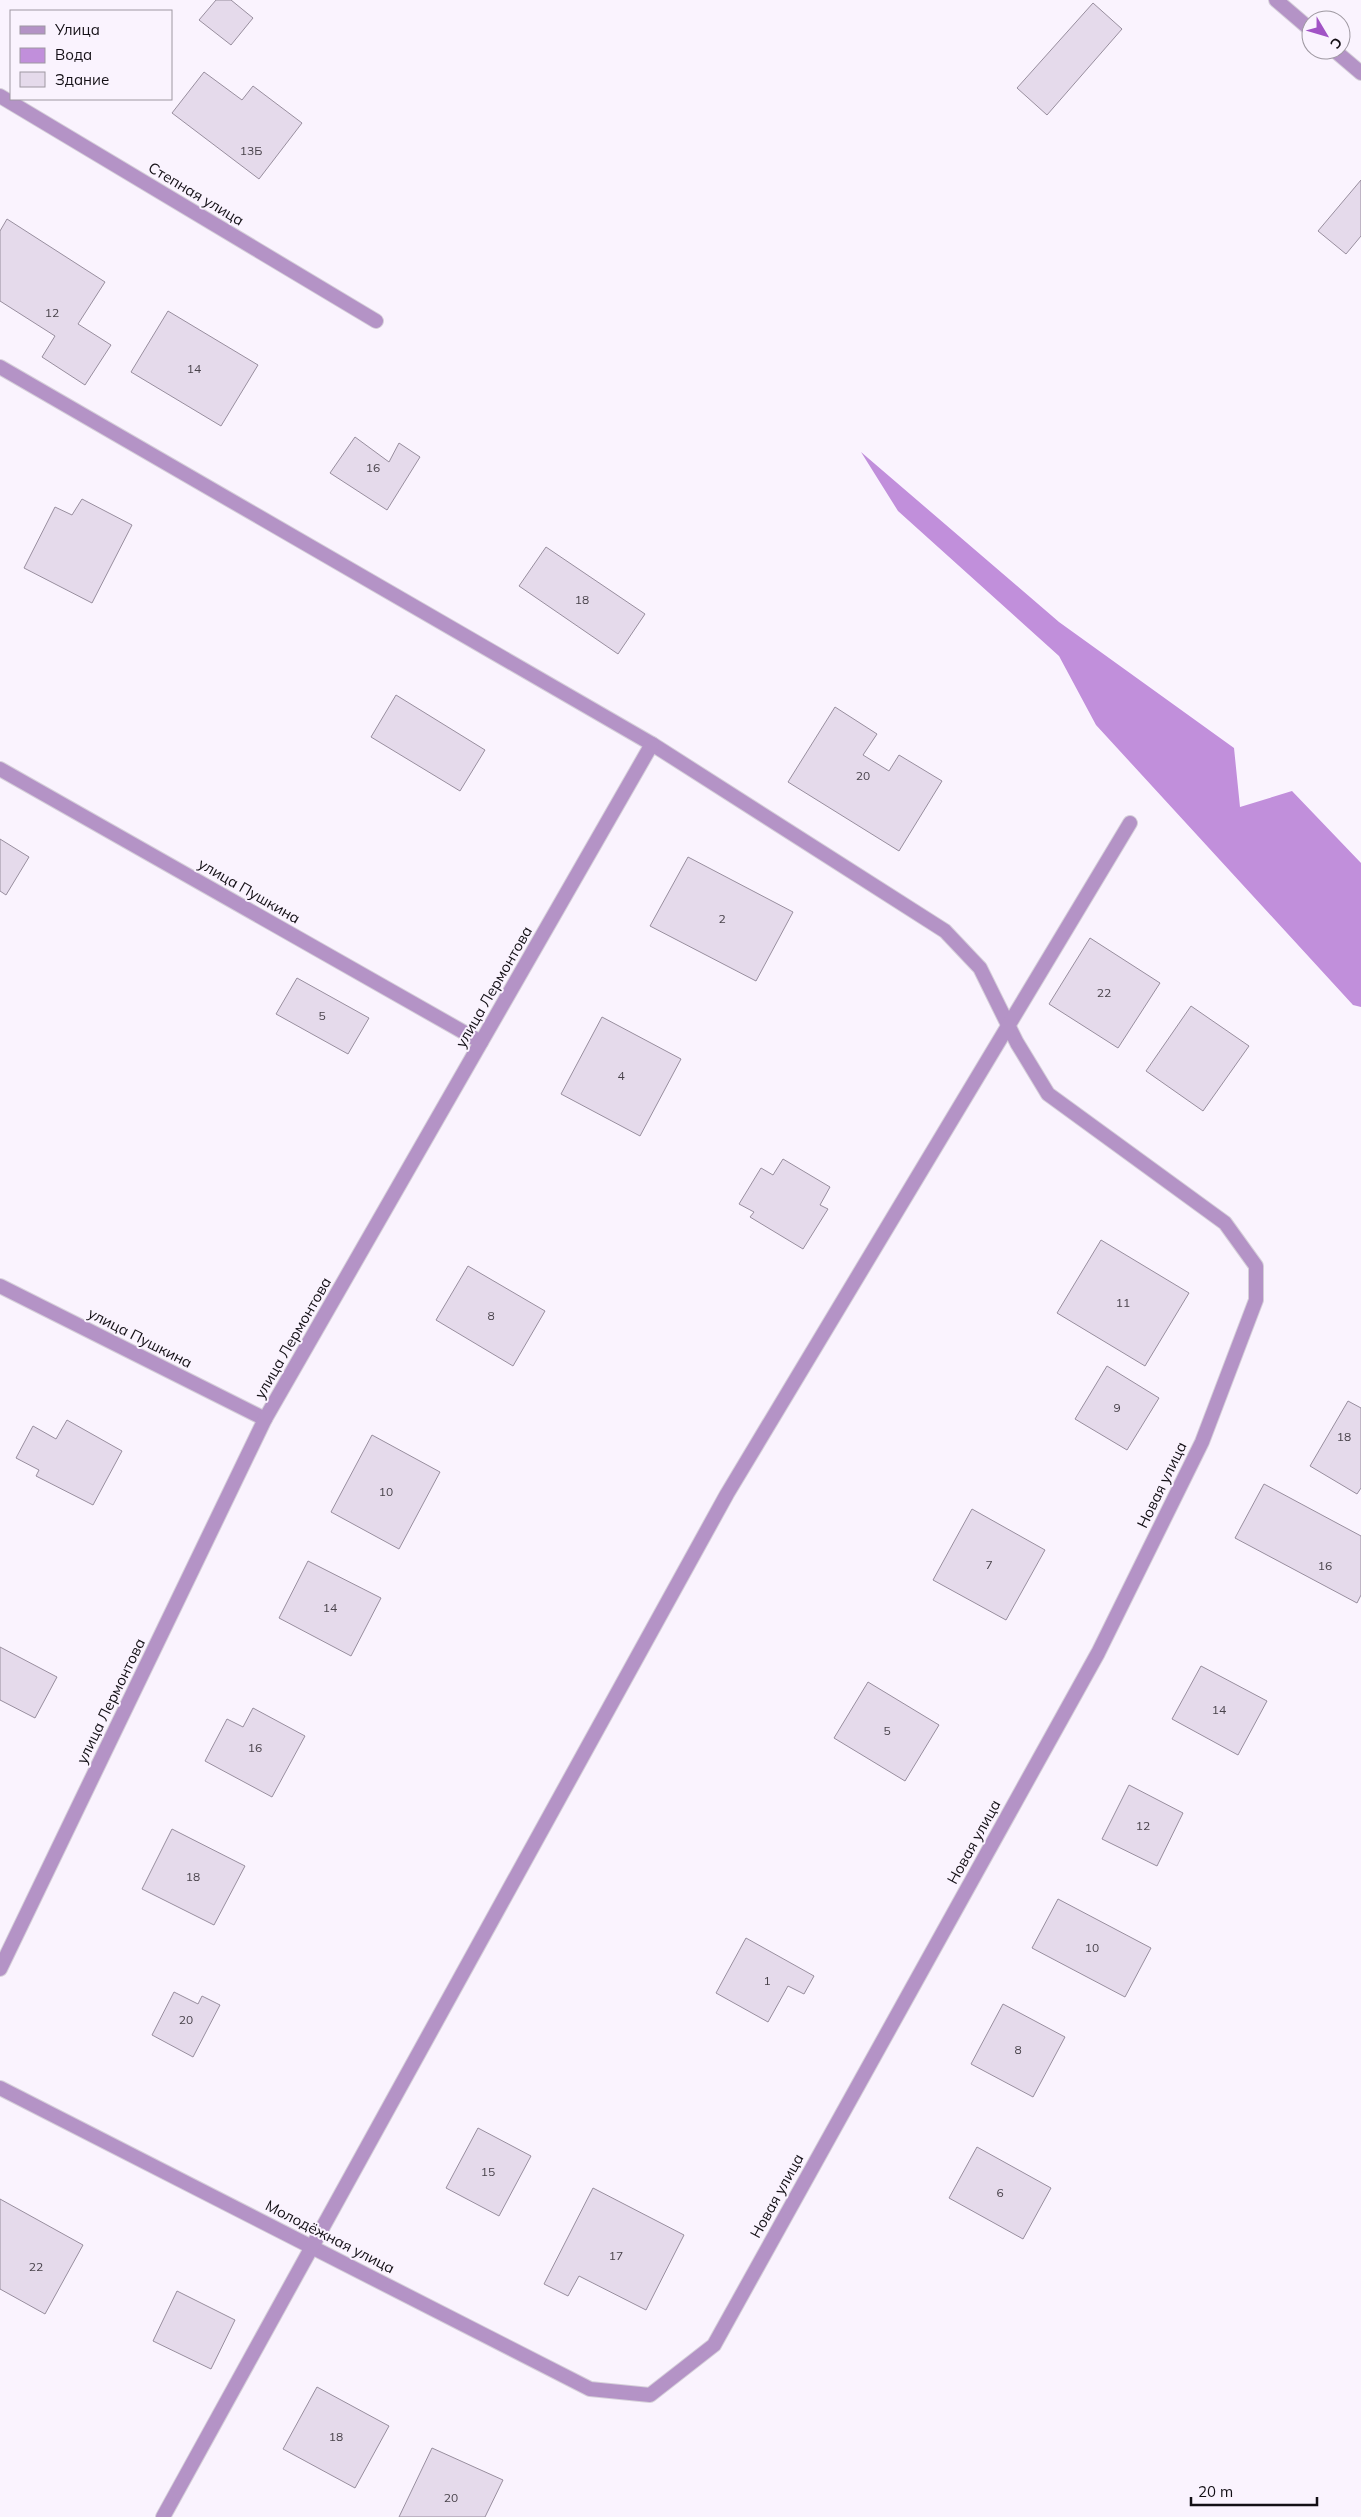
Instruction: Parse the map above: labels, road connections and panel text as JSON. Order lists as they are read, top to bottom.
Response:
{
  "streets": {
    "street": [
      "Степная улица",
      "улица Пушкина",
      "улица Лермонтова",
      "Новая улица",
      "Молодёжная улица"
    ]
  },
  "crossings": [
    ["улица Пушкина", "улица Лермонтова"],
    ["Новая улица", "Молодёжная улица"]
  ],
  "house_numbers": [
    "13Б",
    "12",
    "14",
    "16",
    "18",
    "20",
    "2",
    "22",
    "5",
    "4",
    "11",
    "8",
    "9",
    "18",
    "10",
    "7",
    "16",
    "14",
    "14",
    "5",
    "16",
    "12",
    "18",
    "10",
    "1",
    "20",
    "8",
    "15",
    "6",
    "17",
    "22",
    "18",
    "20"
  ],
  "legend": ["Улица", "Вода", "Здание"],
  "scale_bar": "20 m",
  "north": "bottom right"
}
